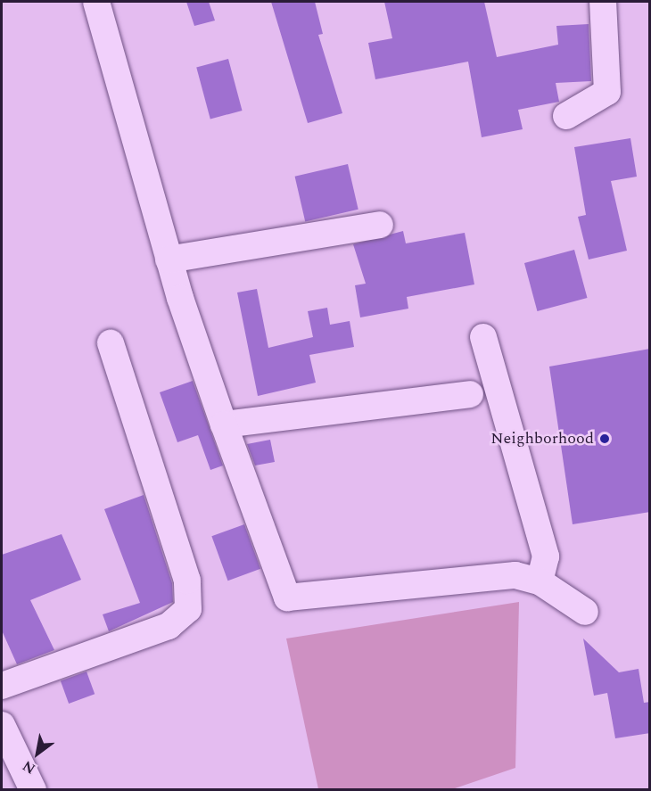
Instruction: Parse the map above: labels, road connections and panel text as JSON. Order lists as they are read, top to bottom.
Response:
{
  "places": ["Neighborhood"],
  "north": "bottom left"
}
